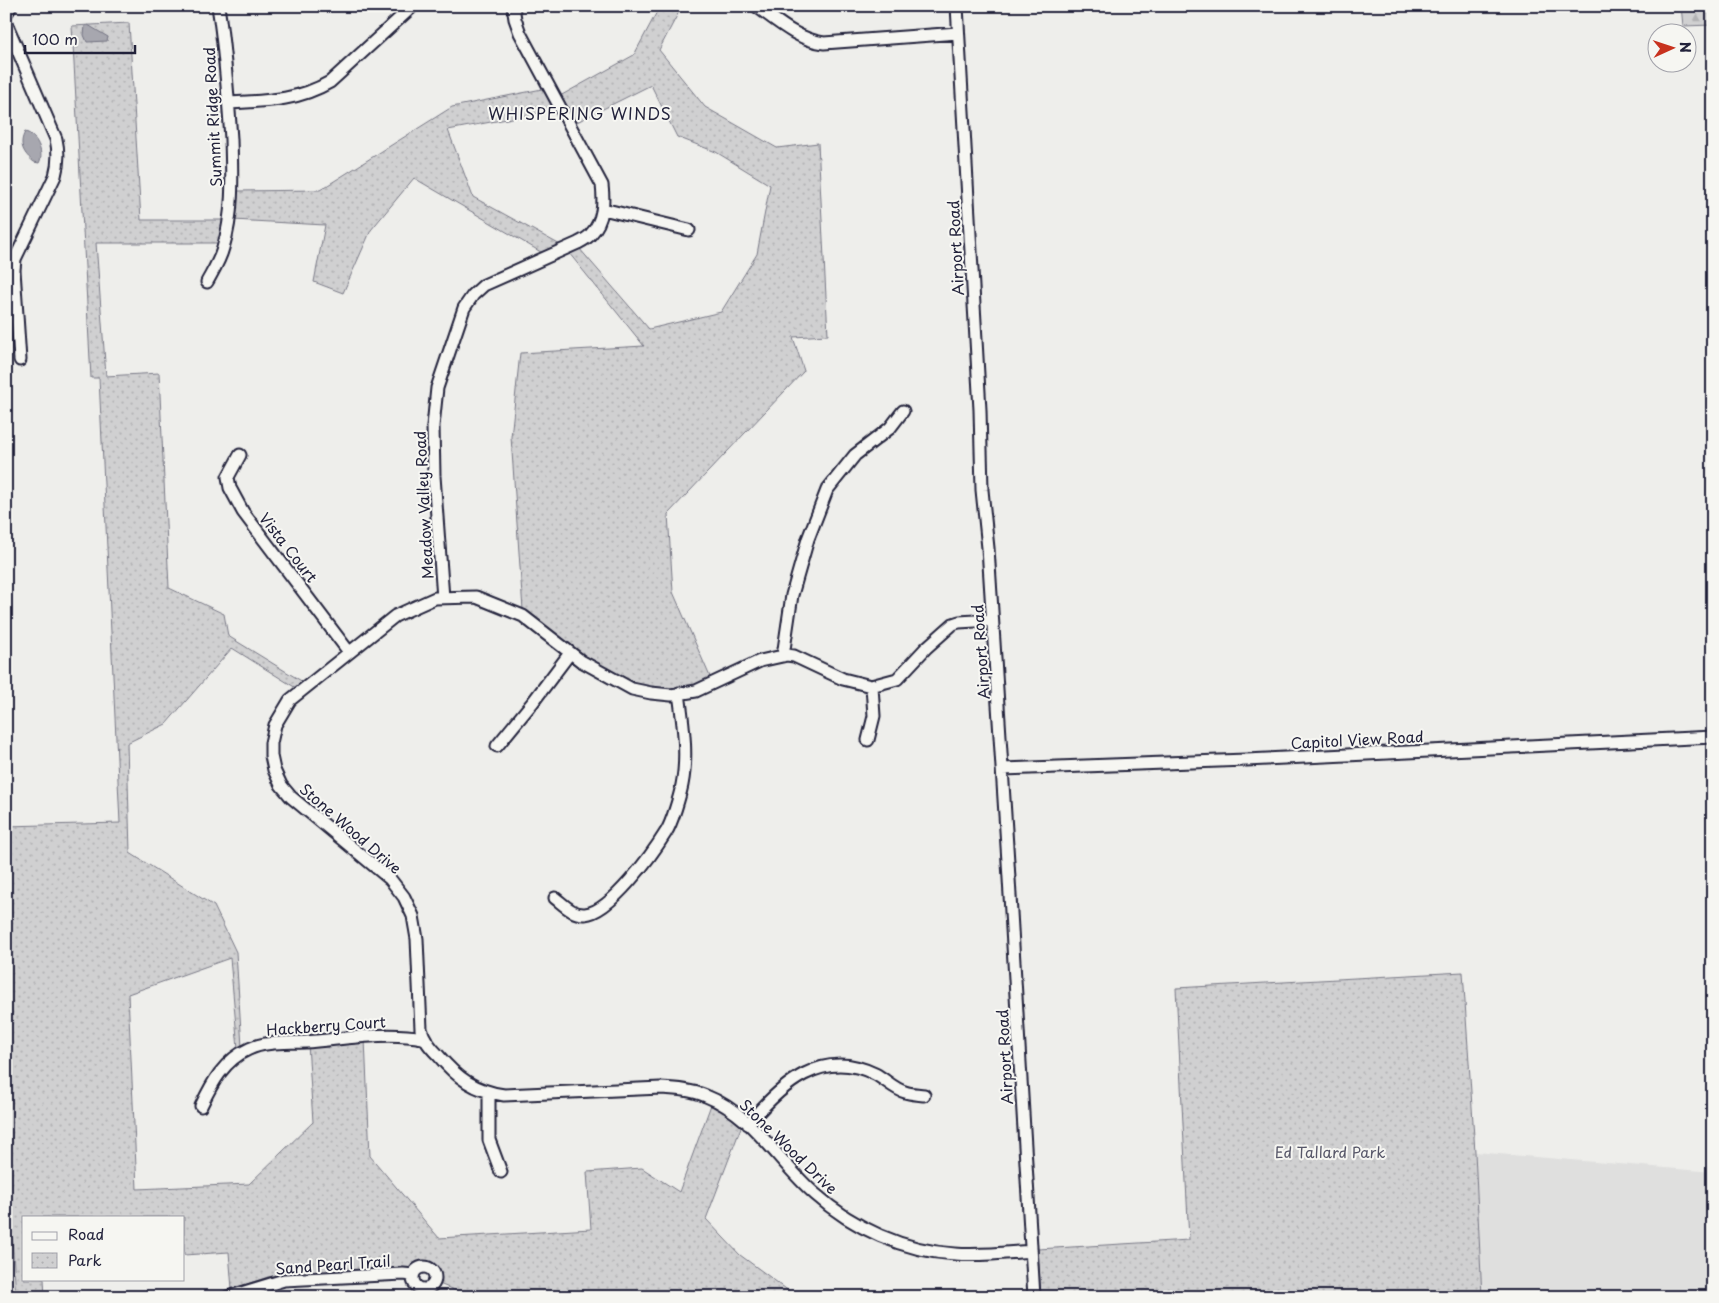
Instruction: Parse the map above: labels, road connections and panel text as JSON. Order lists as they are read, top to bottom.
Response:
{
  "streets": {
    "street": [
      "Summit Ridge Road",
      "Airport Road",
      "Meadow Valley Road",
      "Vista Court",
      "Capitol View Road",
      "Stone Wood Drive",
      "Hackberry Court",
      "Sand Pearl Trail"
    ]
  },
  "crossings": [
    ["Airport Road", "Capitol View Road"],
    ["Airport Road", "Stone Wood Drive"],
    ["Meadow Valley Road", "Stone Wood Drive"],
    ["Vista Court", "Stone Wood Drive"],
    ["Stone Wood Drive", "Hackberry Court"]
  ],
  "districts": ["WHISPERING WINDS"],
  "parks": ["Ed Tallard Park"],
  "legend": ["Road", "Park"],
  "scale_bar": "100 m",
  "north": "right"
}
